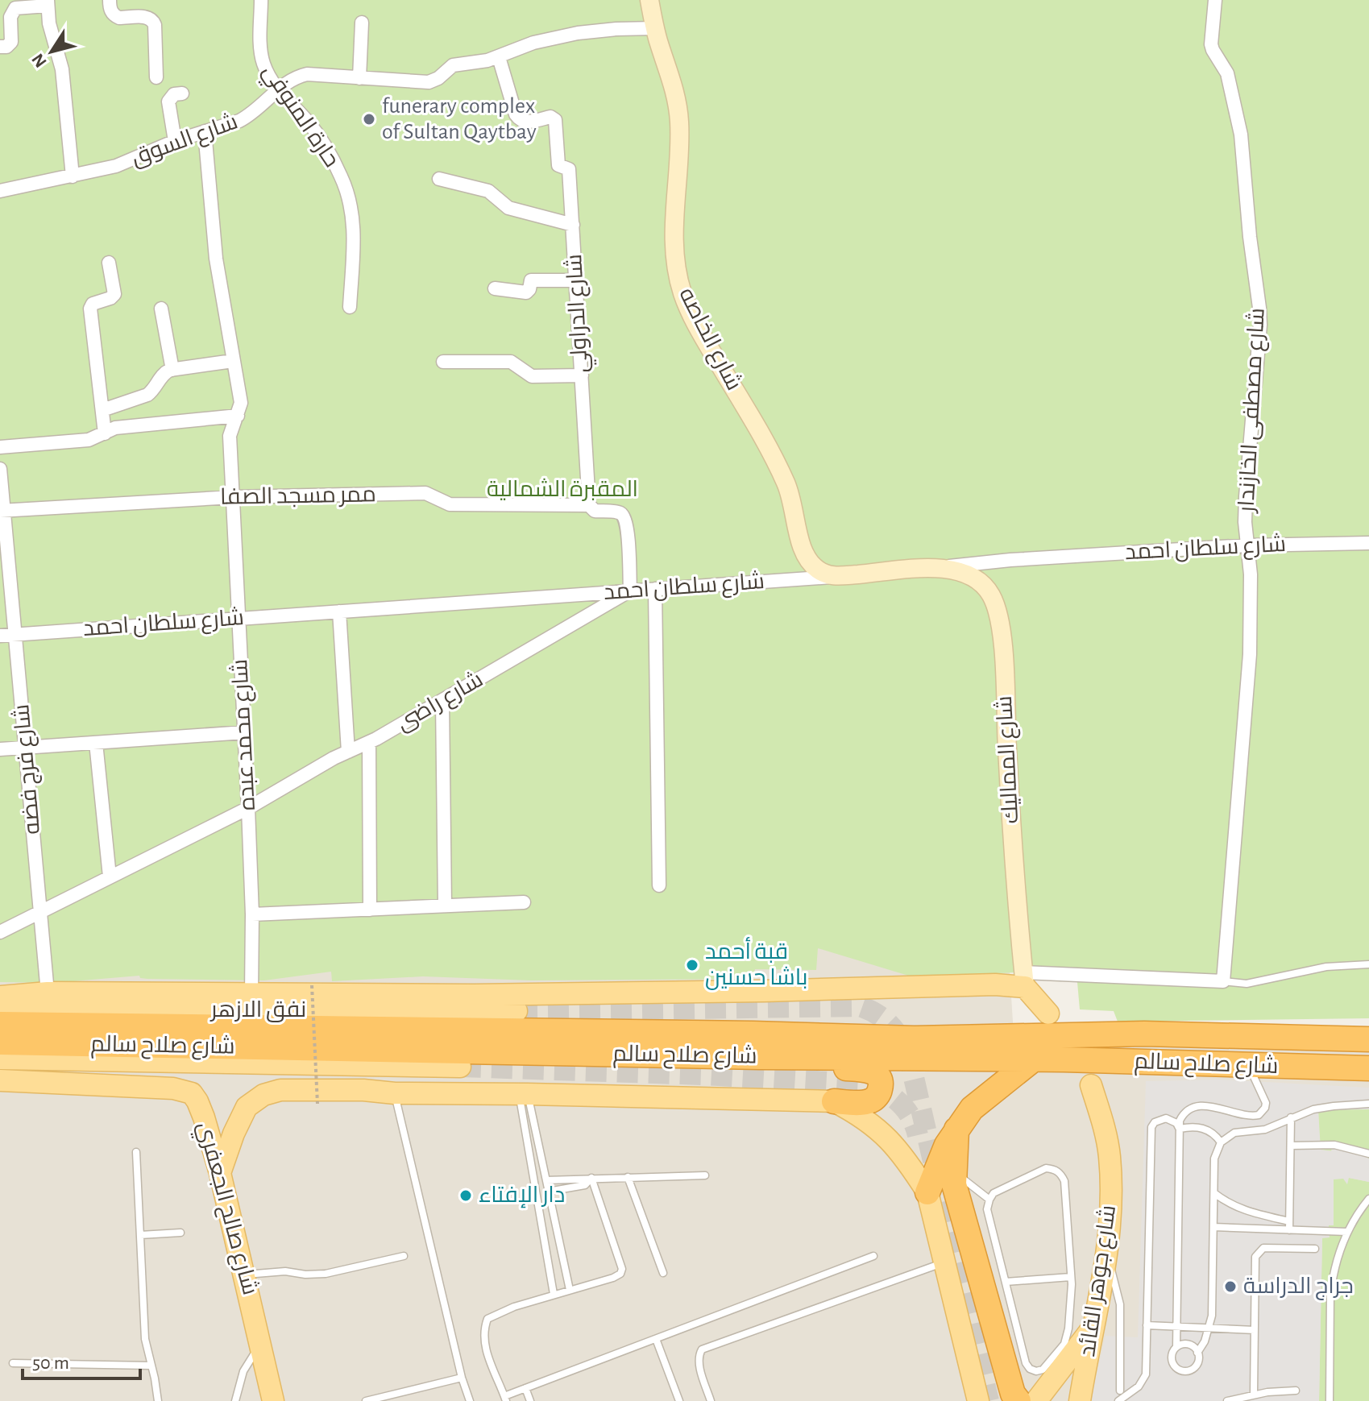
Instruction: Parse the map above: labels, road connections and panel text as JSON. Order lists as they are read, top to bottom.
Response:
{
  "streets": {
    "highway": ["شارع صلاح سالم"],
    "main road": ["نفق الازهر", "شارع صالح الجعفري", "شارع جوهر القائد"],
    "street": [
      "حارة المنوفي",
      "شارع السوق",
      "شارع الدراولي",
      "شارع الخاصه",
      "شارع مصطفى الخازندار",
      "ممر مسجد الصفا",
      "شارع سلطان احمد",
      "شارع راضى",
      "شارع محمد عبده",
      "شارع المماليك",
      "شارع فرج فضه"
    ]
  },
  "crossings": [
    ["حارة المنوفي", "شارع السوق"],
    ["شارع السوق", "شارع الدراولي"],
    ["شارع السوق", "شارع الخاصه"],
    ["شارع السوق", "شارع محمد عبده"],
    ["شارع الدراولي", "ممر مسجد الصفا"],
    ["شارع الخاصه", "شارع سلطان احمد"],
    ["شارع مصطفى الخازندار", "شارع سلطان احمد"],
    ["ممر مسجد الصفا", "شارع محمد عبده"],
    ["ممر مسجد الصفا", "شارع فرج فضه"],
    ["شارع سلطان احمد", "شارع راضى"],
    ["شارع سلطان احمد", "شارع محمد عبده"],
    ["شارع سلطان احمد", "شارع المماليك"],
    ["شارع سلطان احمد", "شارع فرج فضه"],
    ["شارع راضى", "شارع محمد عبده"],
    ["شارع راضى", "شارع فرج فضه"]
  ],
  "parks": ["المقبرة الشمالية"],
  "places": [
    "funerary complex of Sultan Qaytbay",
    "قبة أحمد باشا حسنين",
    "دار الإفتاء",
    "جراج الدراسة"
  ],
  "scale_bar": "50 m",
  "north": "bottom left"
}
